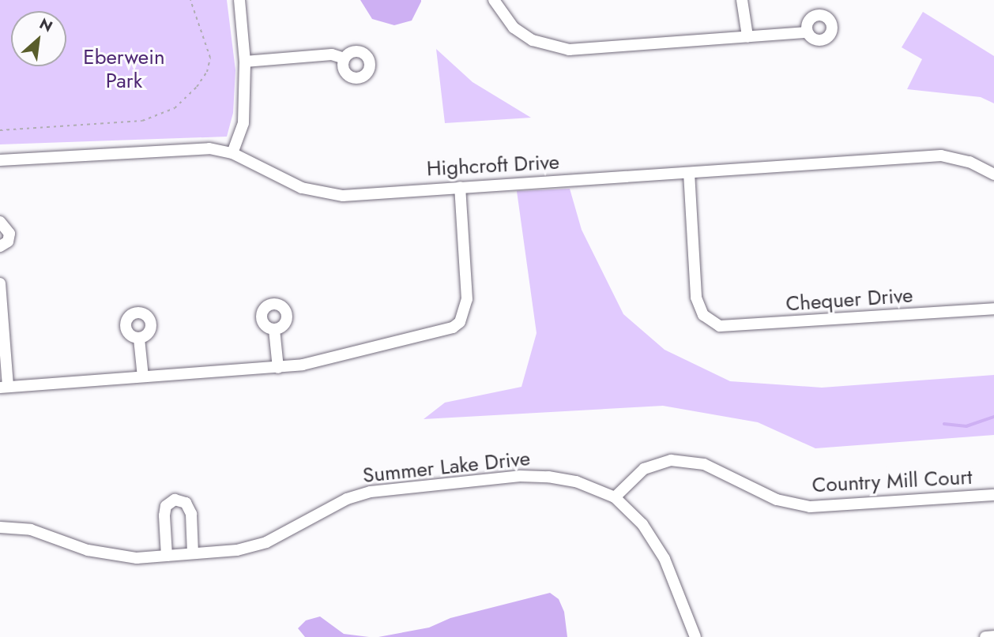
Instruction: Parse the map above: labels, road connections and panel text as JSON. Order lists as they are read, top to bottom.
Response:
{
  "streets": {
    "street": [
      "Highcroft Drive",
      "Chequer Drive",
      "Summer Lake Drive",
      "Country Mill Court"
    ]
  },
  "crossings": [
    ["Highcroft Drive", "Chequer Drive"],
    ["Summer Lake Drive", "Country Mill Court"]
  ],
  "parks": ["Eberwein Park"],
  "north": "top right"
}
